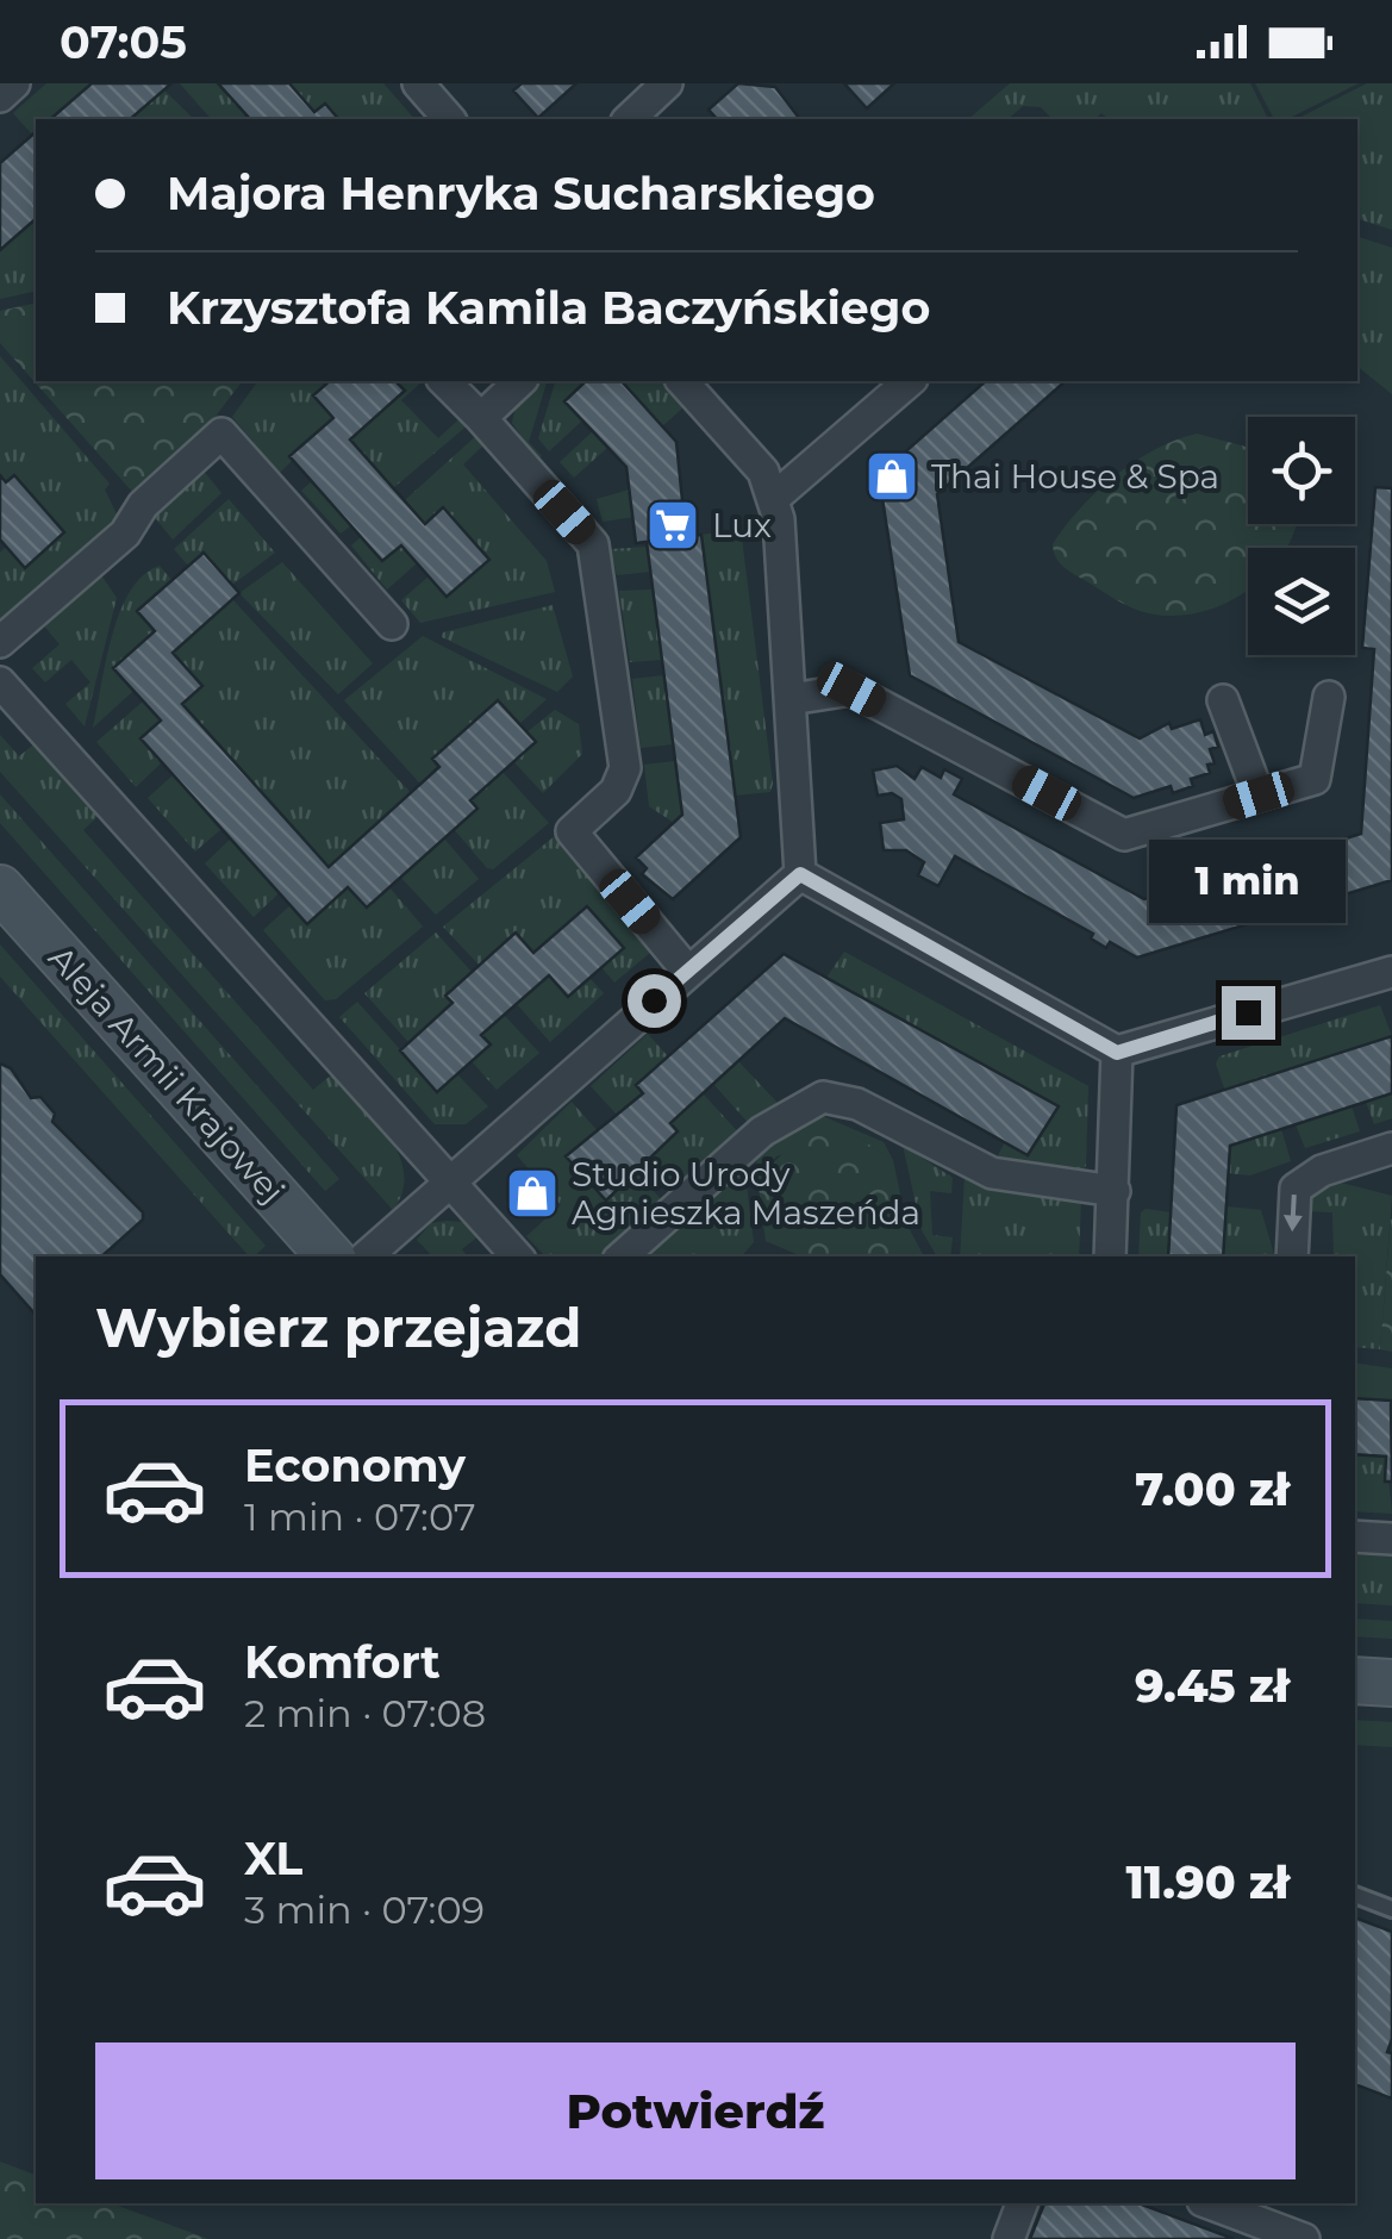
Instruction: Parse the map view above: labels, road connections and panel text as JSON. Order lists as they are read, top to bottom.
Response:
{
  "streets": {
    "street": ["Aleja Armii Krajowej"]
  },
  "places": {
    "shop": ["Thai House & Spa", "Studio Urody Agnieszka Maszeńda"],
    "supermarket": ["Lux"]
  },
  "page": {
    "status": "07:05",
    "banner": ["Majora Henryka Sucharskiego", "Krzysztofa Kamila Baczyńskiego"],
    "bubble": "1 min",
    "heading": "Wybierz przejazd",
    "list": [
      {
        "name": "Economy",
        "note": "1 min · 07:07",
        "value": "7.00 zł"
      },
      {
        "name": "Komfort",
        "note": "2 min · 07:08",
        "value": "9.45 zł"
      },
      {
        "name": "XL",
        "note": "3 min · 07:09",
        "value": "11.90 zł"
      }
    ],
    "buttons": "Potwierdź"
  }
}
